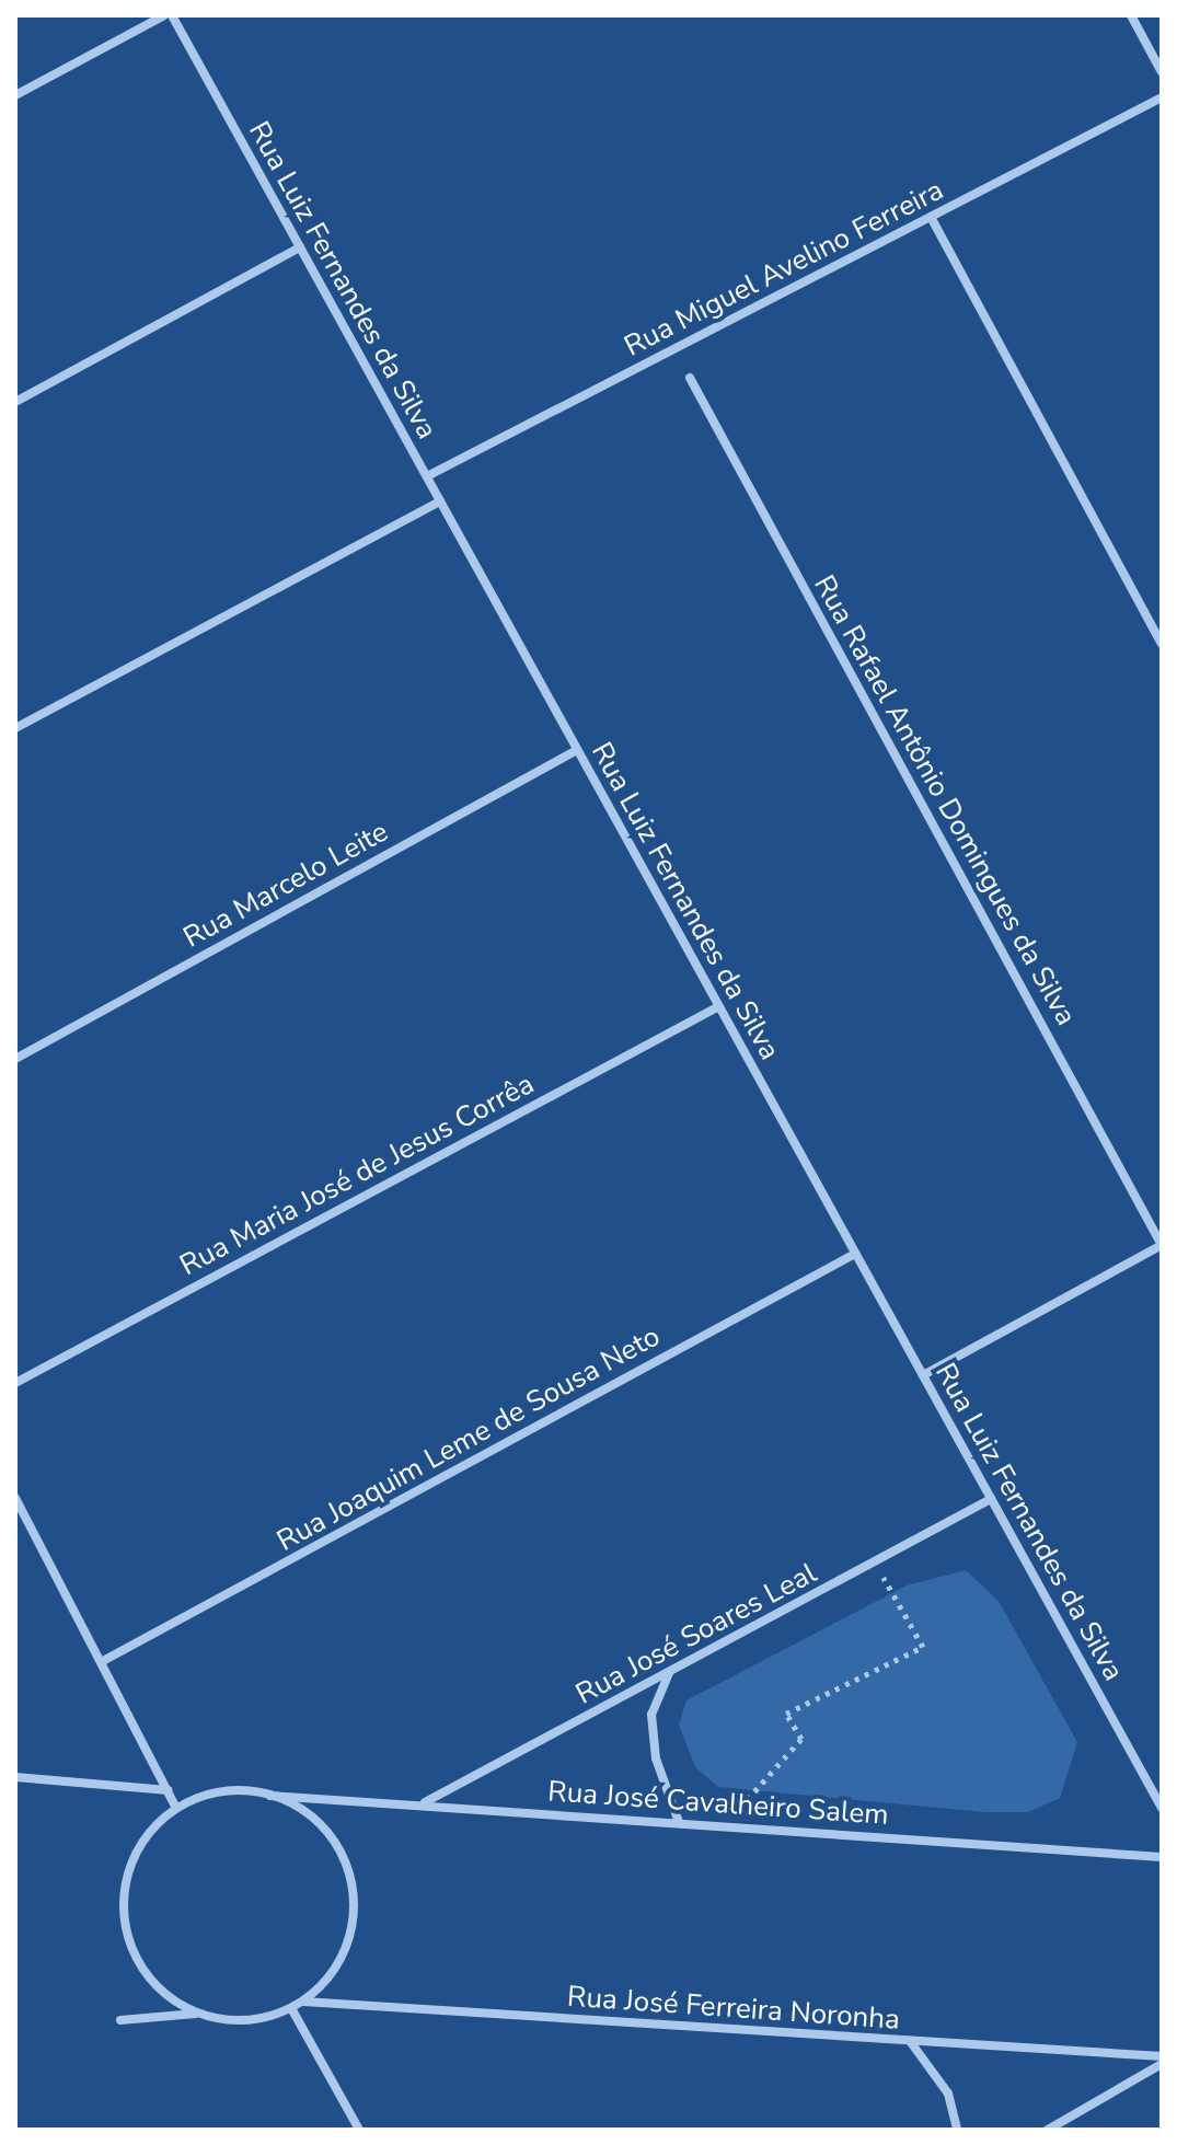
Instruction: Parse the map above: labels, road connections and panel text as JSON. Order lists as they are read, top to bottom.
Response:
{
  "streets": {
    "street": [
      "Rua Miguel Avelino Ferreira",
      "Rua Luiz Fernandes da Silva",
      "Rua Rafael Antônio Domingues da Silva",
      "Rua Marcelo Leite",
      "Rua Maria José de Jesus Corrêa",
      "Rua Joaquim Leme de Sousa Neto",
      "Rua José Soares Leal",
      "Rua José Cavalheiro Salem",
      "Rua José Ferreira Noronha"
    ]
  },
  "crossings": [
    ["Rua Miguel Avelino Ferreira", "Rua Luiz Fernandes da Silva"],
    ["Rua Luiz Fernandes da Silva", "Rua Marcelo Leite"],
    ["Rua Luiz Fernandes da Silva", "Rua Maria José de Jesus Corrêa"],
    ["Rua Luiz Fernandes da Silva", "Rua Joaquim Leme de Sousa Neto"],
    ["Rua Luiz Fernandes da Silva", "Rua José Soares Leal"],
    ["Rua José Soares Leal", "Rua José Cavalheiro Salem"],
    ["Rua José Cavalheiro Salem", "Rua José Ferreira Noronha"]
  ]
}
